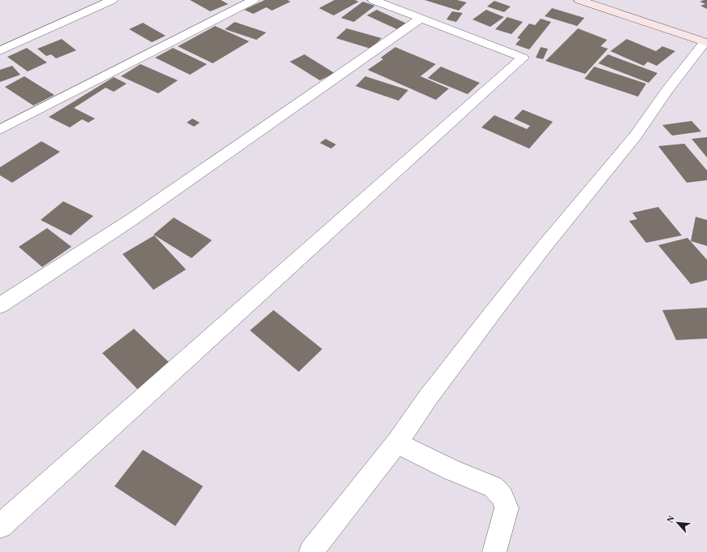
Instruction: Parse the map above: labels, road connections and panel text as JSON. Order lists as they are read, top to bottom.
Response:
{
  "north": "top left"
}
